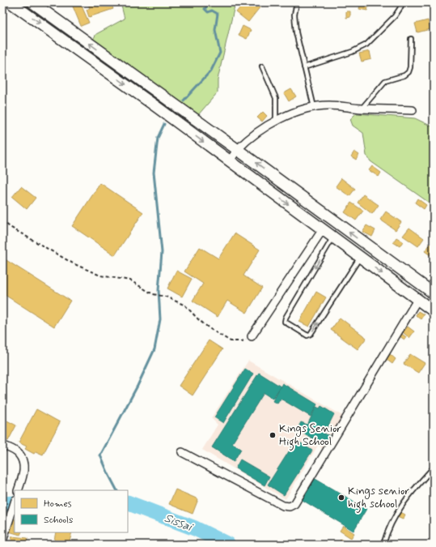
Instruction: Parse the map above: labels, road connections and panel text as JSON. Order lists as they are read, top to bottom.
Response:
{
  "water": ["Sissai"],
  "places": ["Kings Senior High School", "Kings senior high school"],
  "legend": ["Homes", "Schools"]
}
